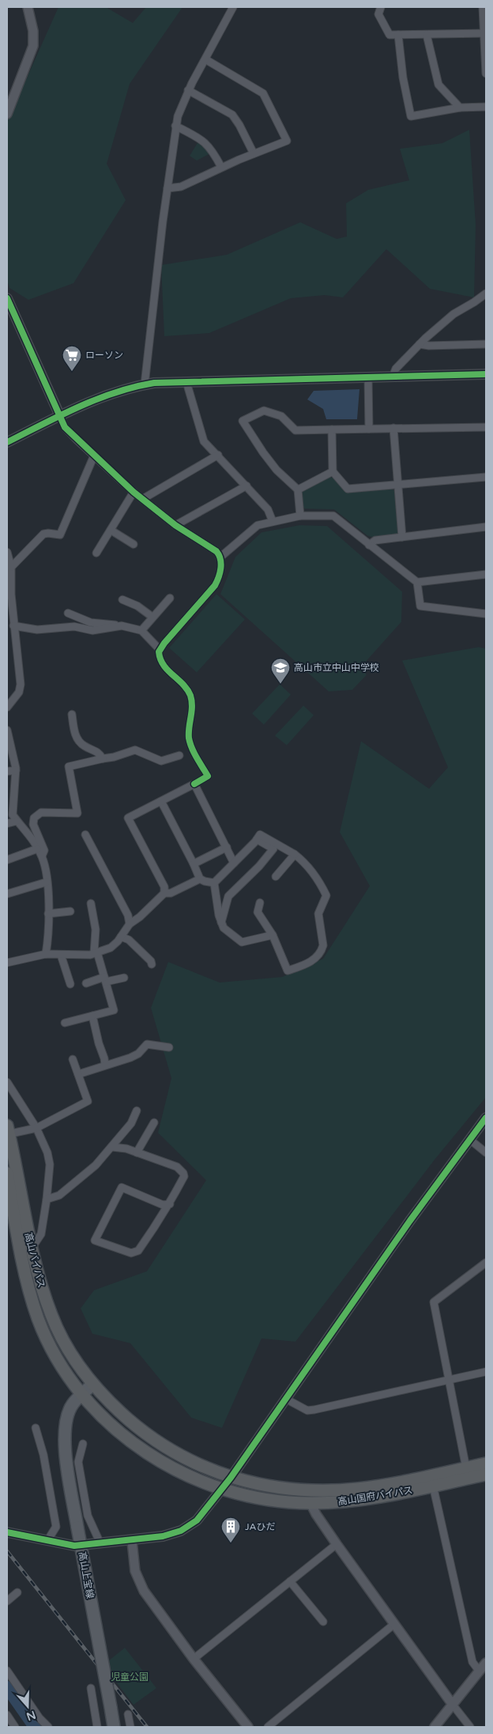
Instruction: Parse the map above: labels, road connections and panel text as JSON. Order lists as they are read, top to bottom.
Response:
{
  "streets": {
    "highway": ["高山バイパス", "高山国府バイパス"],
    "main road": ["高山上宝線"]
  },
  "crossings": [
    ["高山バイパス", "高山国府バイパス"],
    ["高山バイパス", "高山上宝線"],
    ["高山国府バイパス", "高山上宝線"]
  ],
  "parks": ["児童公園"],
  "places": {
    "supermarket": ["ローソン"],
    "school or university": ["高山市立中山中学校"],
    "building": ["JAひだ"]
  },
  "north": "bottom"
}
